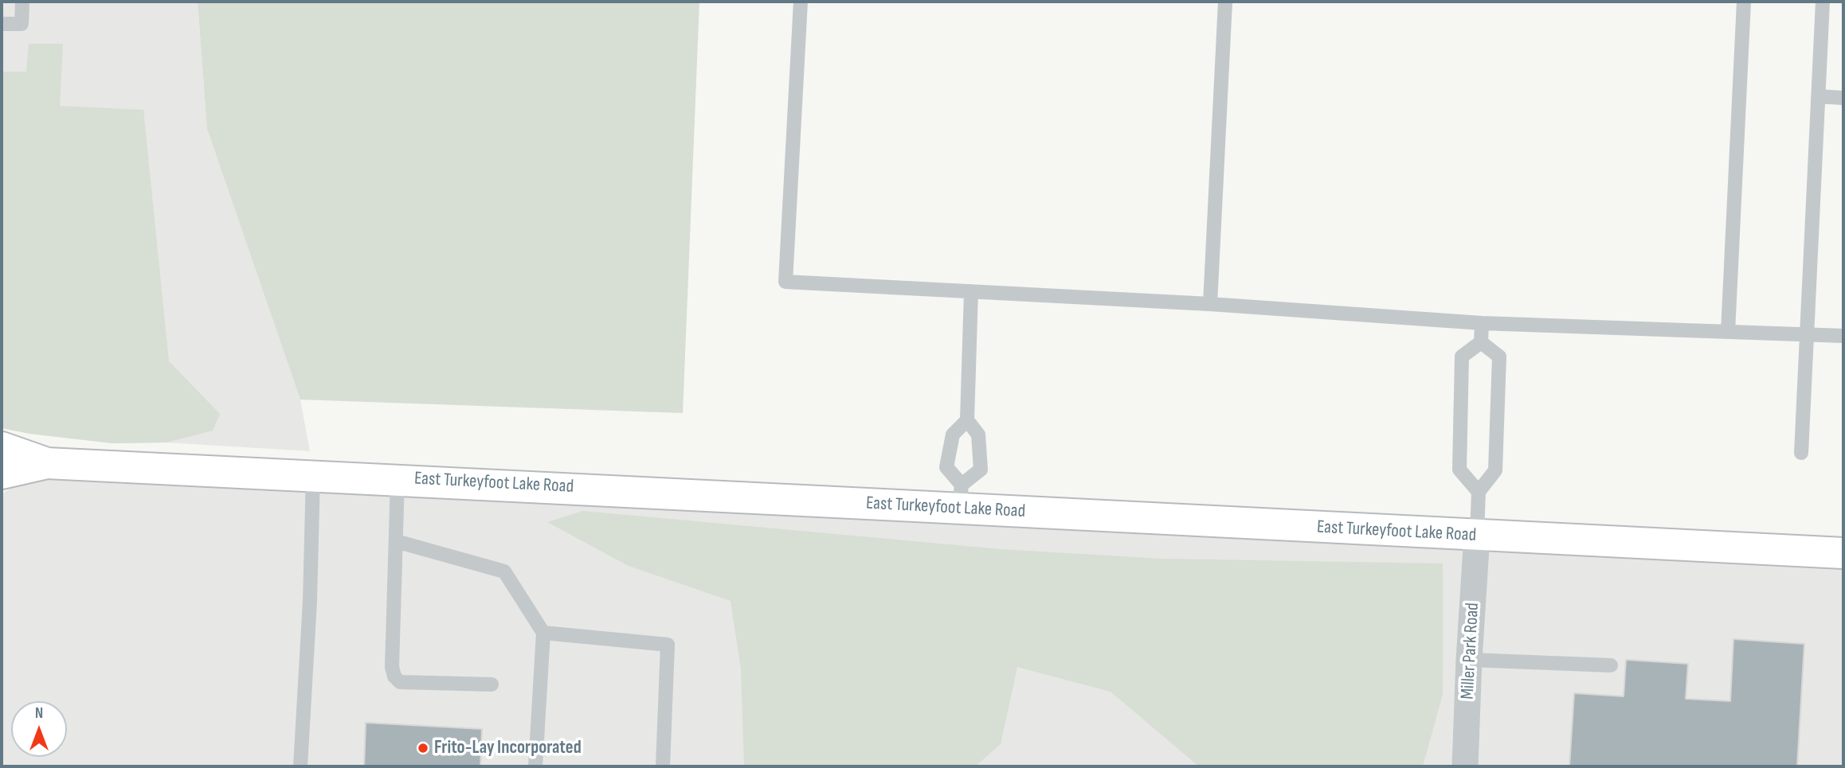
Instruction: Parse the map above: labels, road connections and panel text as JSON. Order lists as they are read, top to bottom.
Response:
{
  "streets": {
    "main road": ["East Turkeyfoot Lake Road"],
    "street": ["Miller Park Road"]
  },
  "crossings": [
    ["East Turkeyfoot Lake Road", "Miller Park Road"]
  ],
  "places": ["Frito-Lay Incorporated"],
  "north": "top"
}
